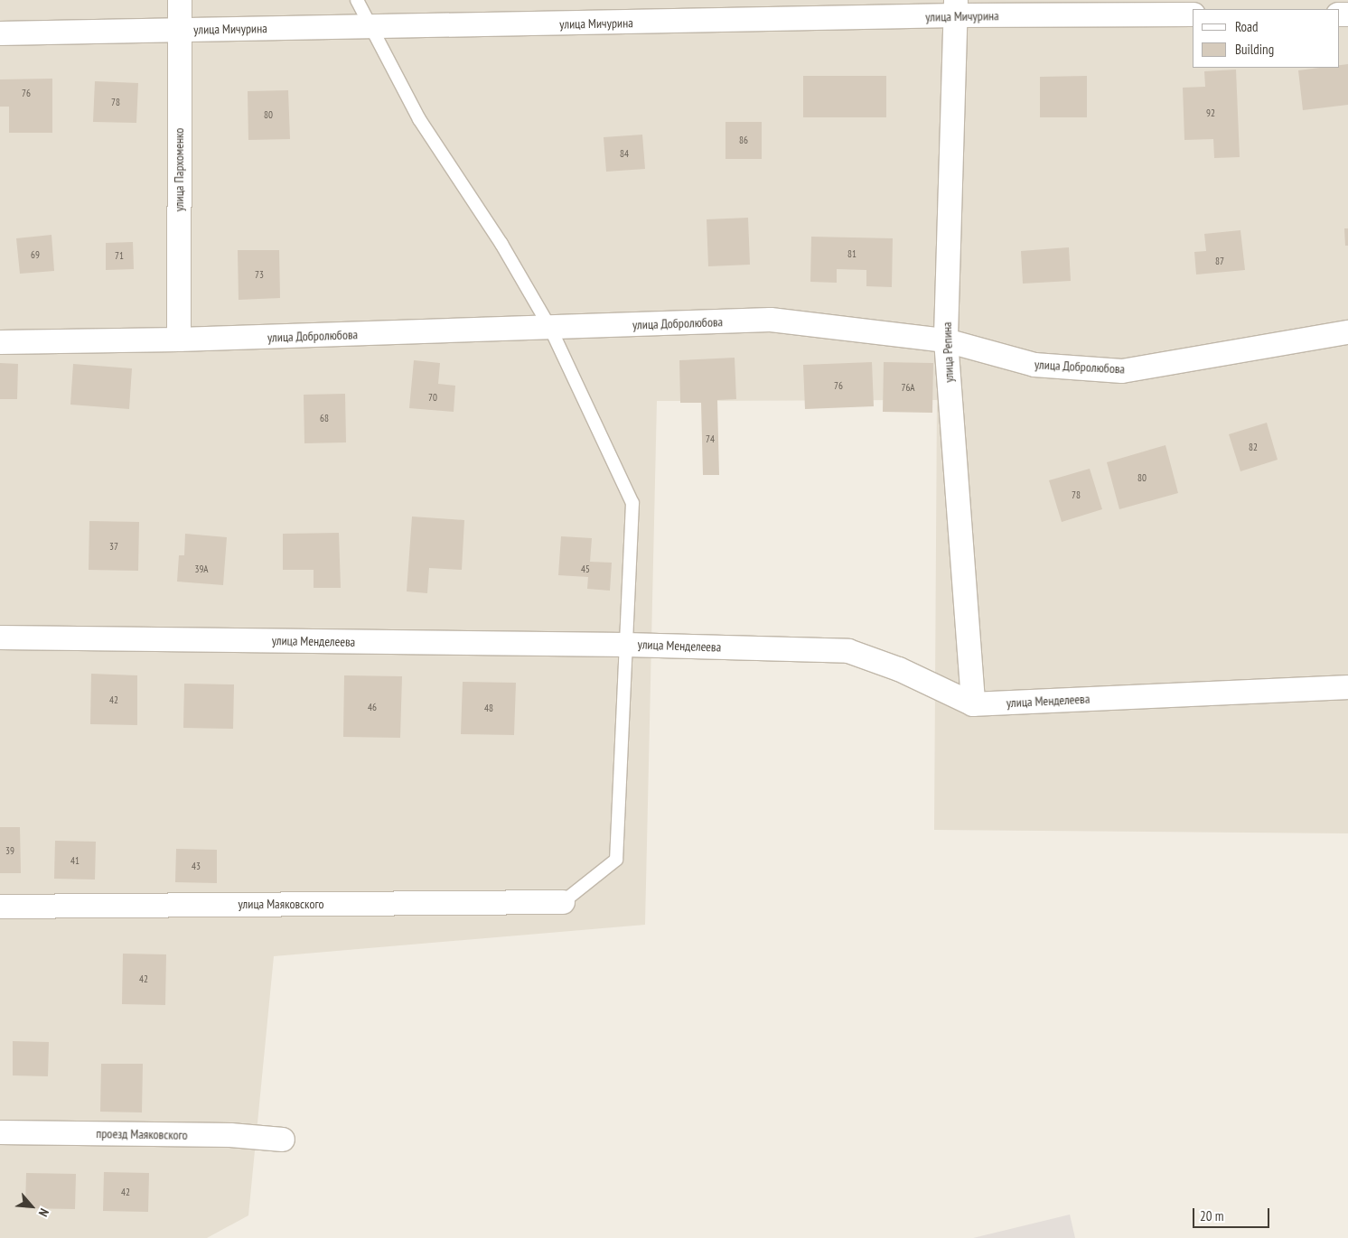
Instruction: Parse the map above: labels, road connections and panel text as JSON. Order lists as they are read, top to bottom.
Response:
{
  "streets": {
    "street": [
      "улица Мичурина",
      "улица Пархоменко",
      "улица Добролюбова",
      "улица Репина",
      "улица Менделеева",
      "улица Маяковского",
      "проезд Маяковского"
    ]
  },
  "crossings": [
    ["улица Мичурина", "улица Пархоменко"],
    ["улица Мичурина", "улица Репина"],
    ["улица Пархоменко", "улица Добролюбова"],
    ["улица Добролюбова", "улица Репина"],
    ["улица Репина", "улица Менделеева"]
  ],
  "house_numbers": [
    "76",
    "78",
    "92",
    "80",
    "86",
    "84",
    "81",
    "69",
    "71",
    "87",
    "73",
    "76",
    "76А",
    "70",
    "68",
    "74",
    "82",
    "80",
    "78",
    "37",
    "39А",
    "45",
    "42",
    "46",
    "48",
    "39",
    "41",
    "43",
    "42",
    "42"
  ],
  "legend": ["Road", "Building"],
  "scale_bar": "20 m",
  "north": "bottom right"
}
